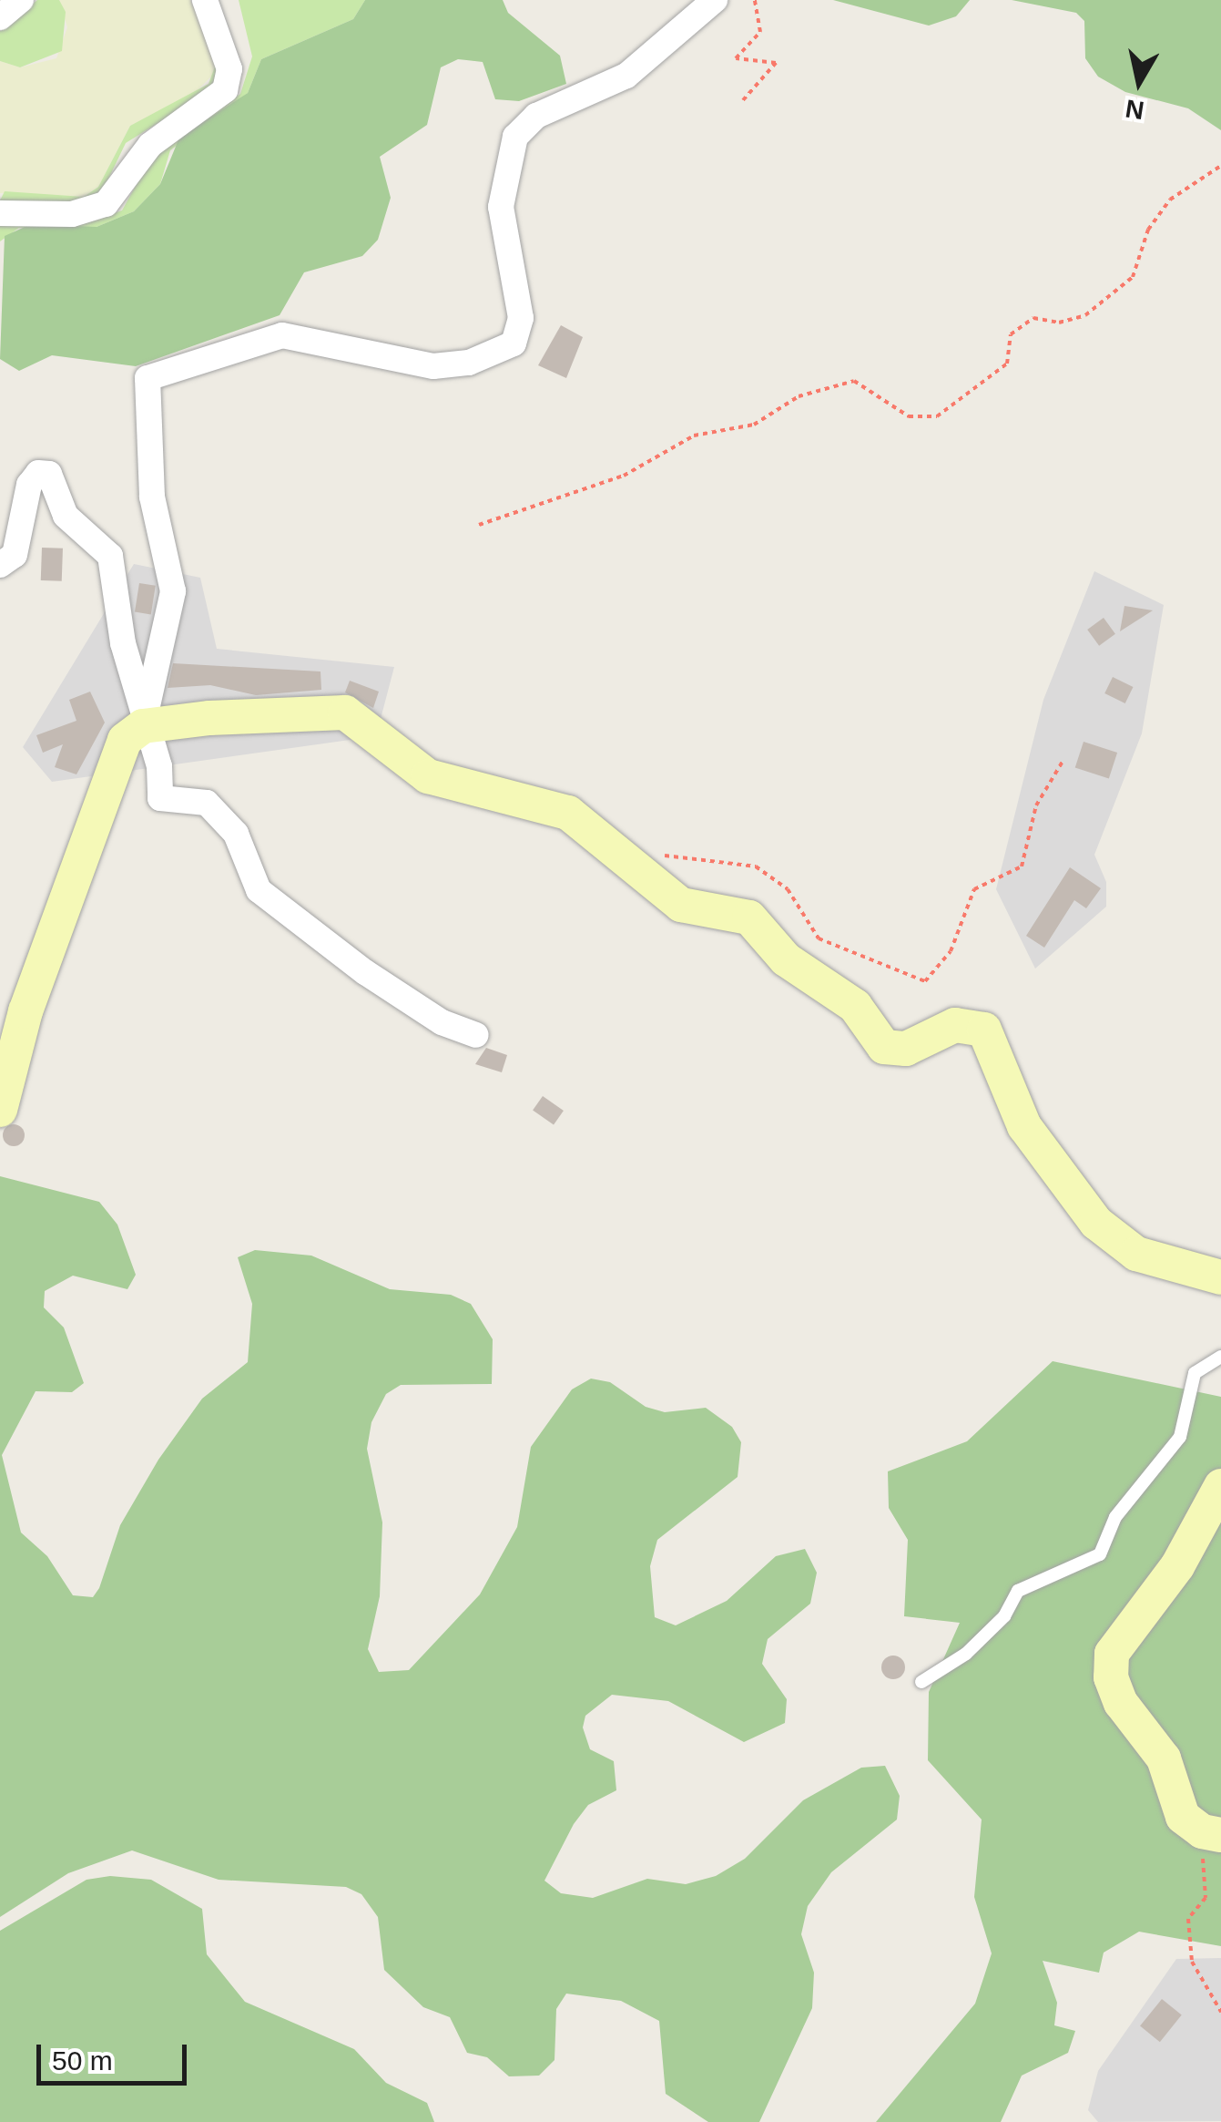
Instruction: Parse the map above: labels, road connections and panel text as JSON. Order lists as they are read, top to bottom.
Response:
{
  "scale_bar": "50 m",
  "north": "bottom"
}
